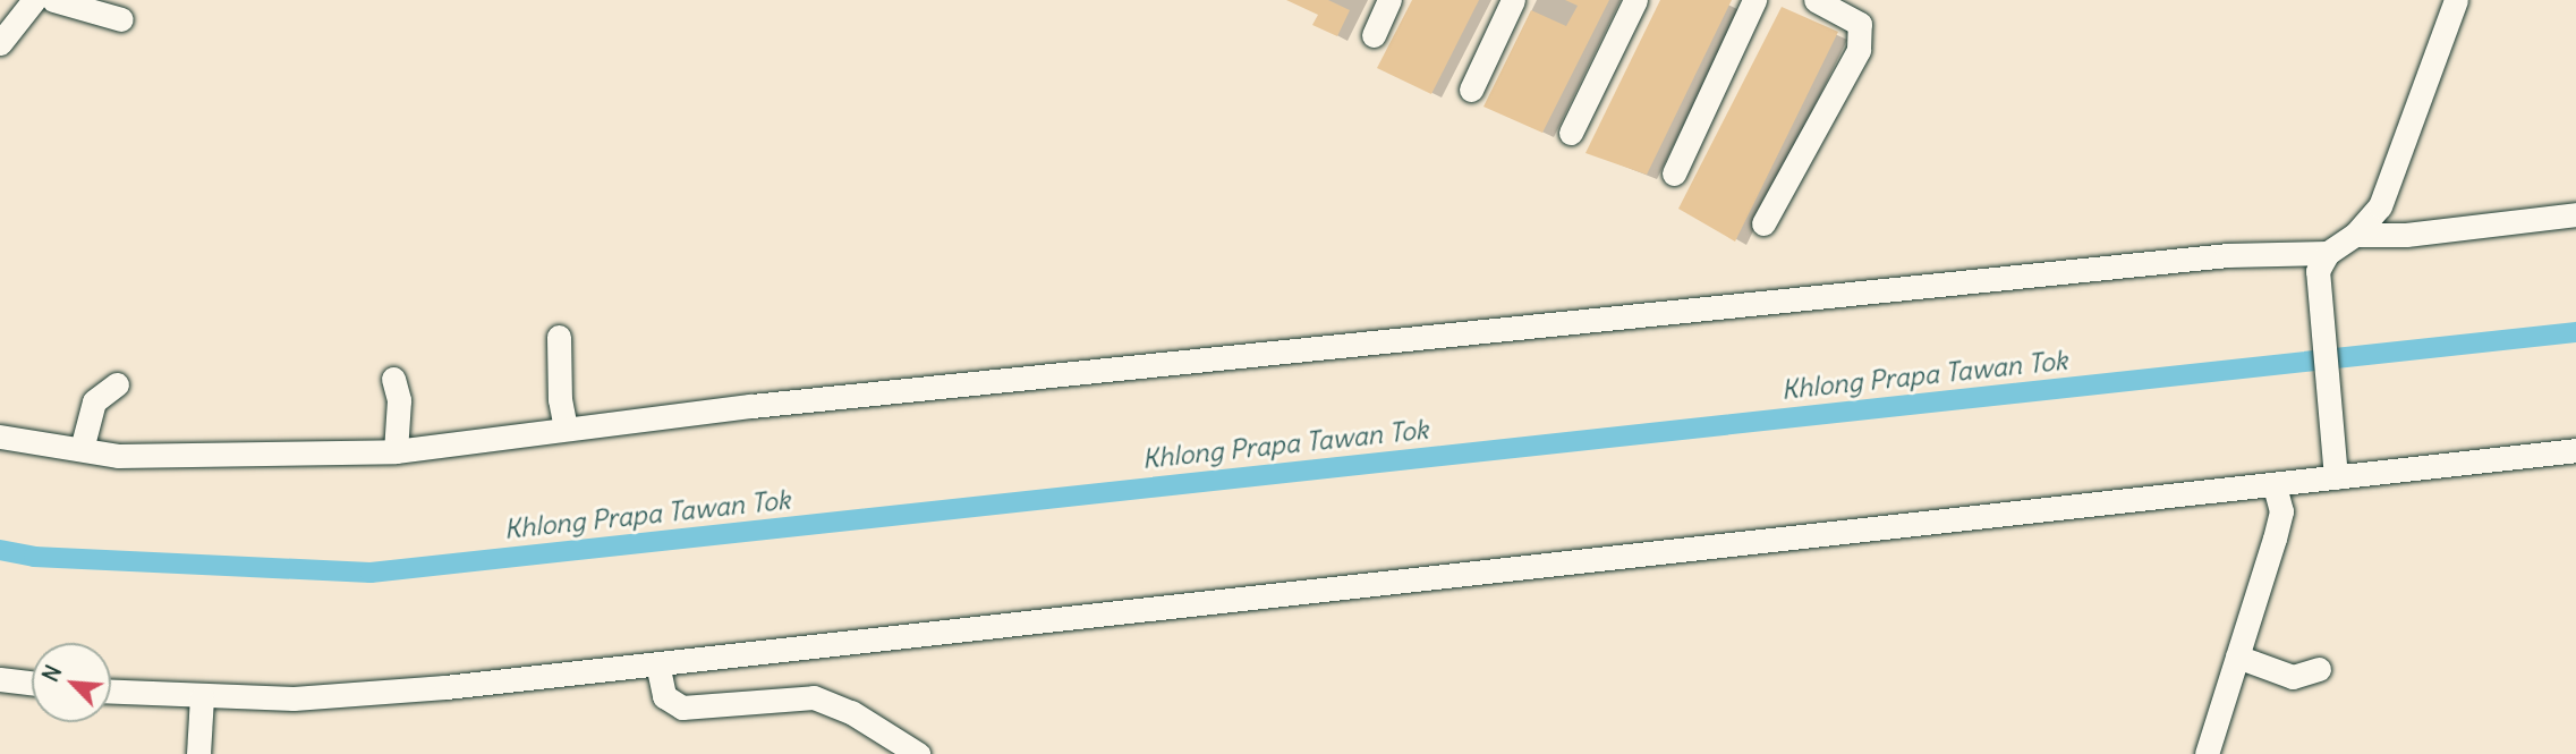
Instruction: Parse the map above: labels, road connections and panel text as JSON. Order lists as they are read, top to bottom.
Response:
{
  "water": ["Khlong Prapa Tawan Tok"],
  "north": "top left"
}
